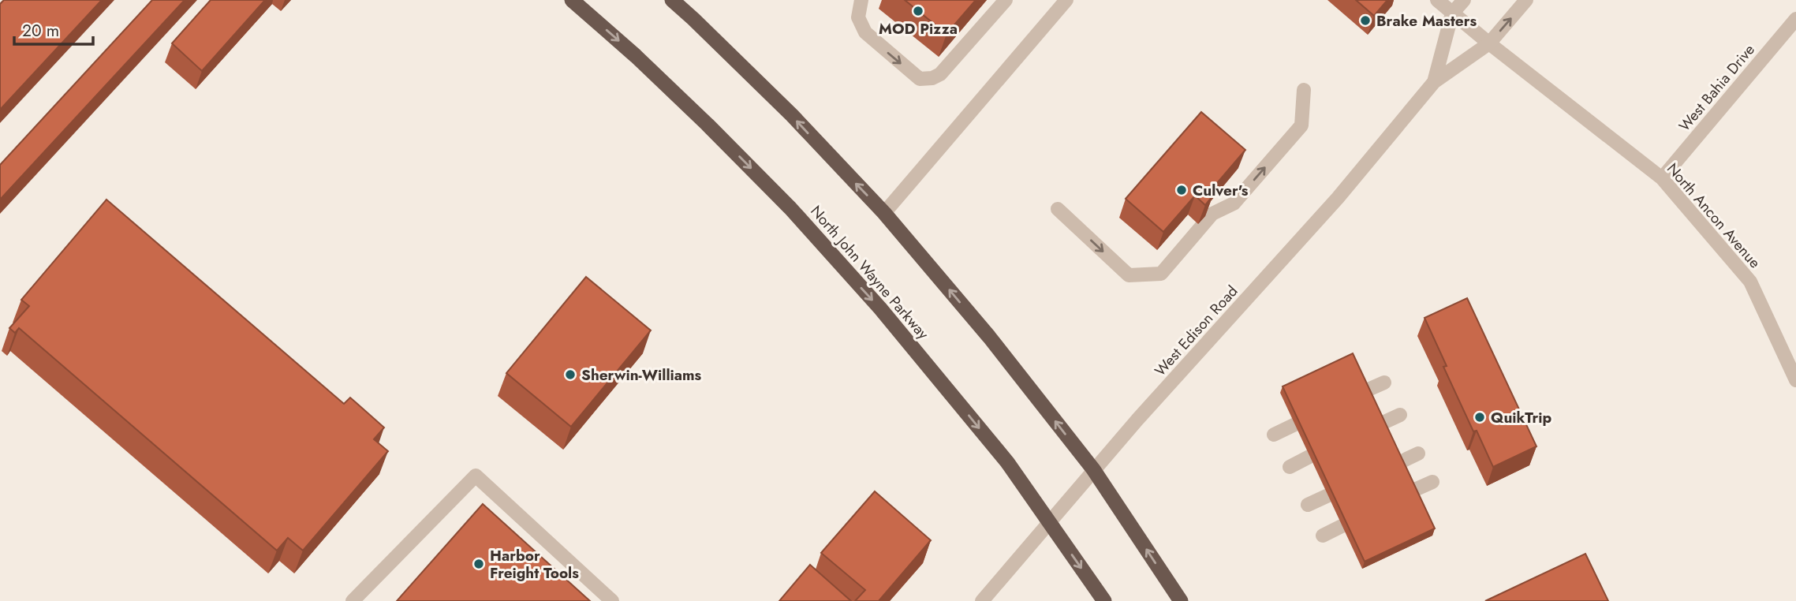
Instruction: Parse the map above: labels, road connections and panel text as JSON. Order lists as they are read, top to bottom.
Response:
{
  "streets": {
    "highway": ["North John Wayne Parkway"],
    "street": ["West Bahia Drive", "North Ancon Avenue", "West Edison Road"]
  },
  "crossings": [
    ["West Bahia Drive", "North Ancon Avenue"],
    ["North Ancon Avenue", "West Edison Road"],
    ["North John Wayne Parkway", "West Edison Road"]
  ],
  "places": [
    "MOD Pizza",
    "Brake Masters",
    "Culver's",
    "Sherwin-Williams",
    "QuikTrip",
    "Harbor Freight Tools"
  ],
  "scale_bar": "20 m"
}
